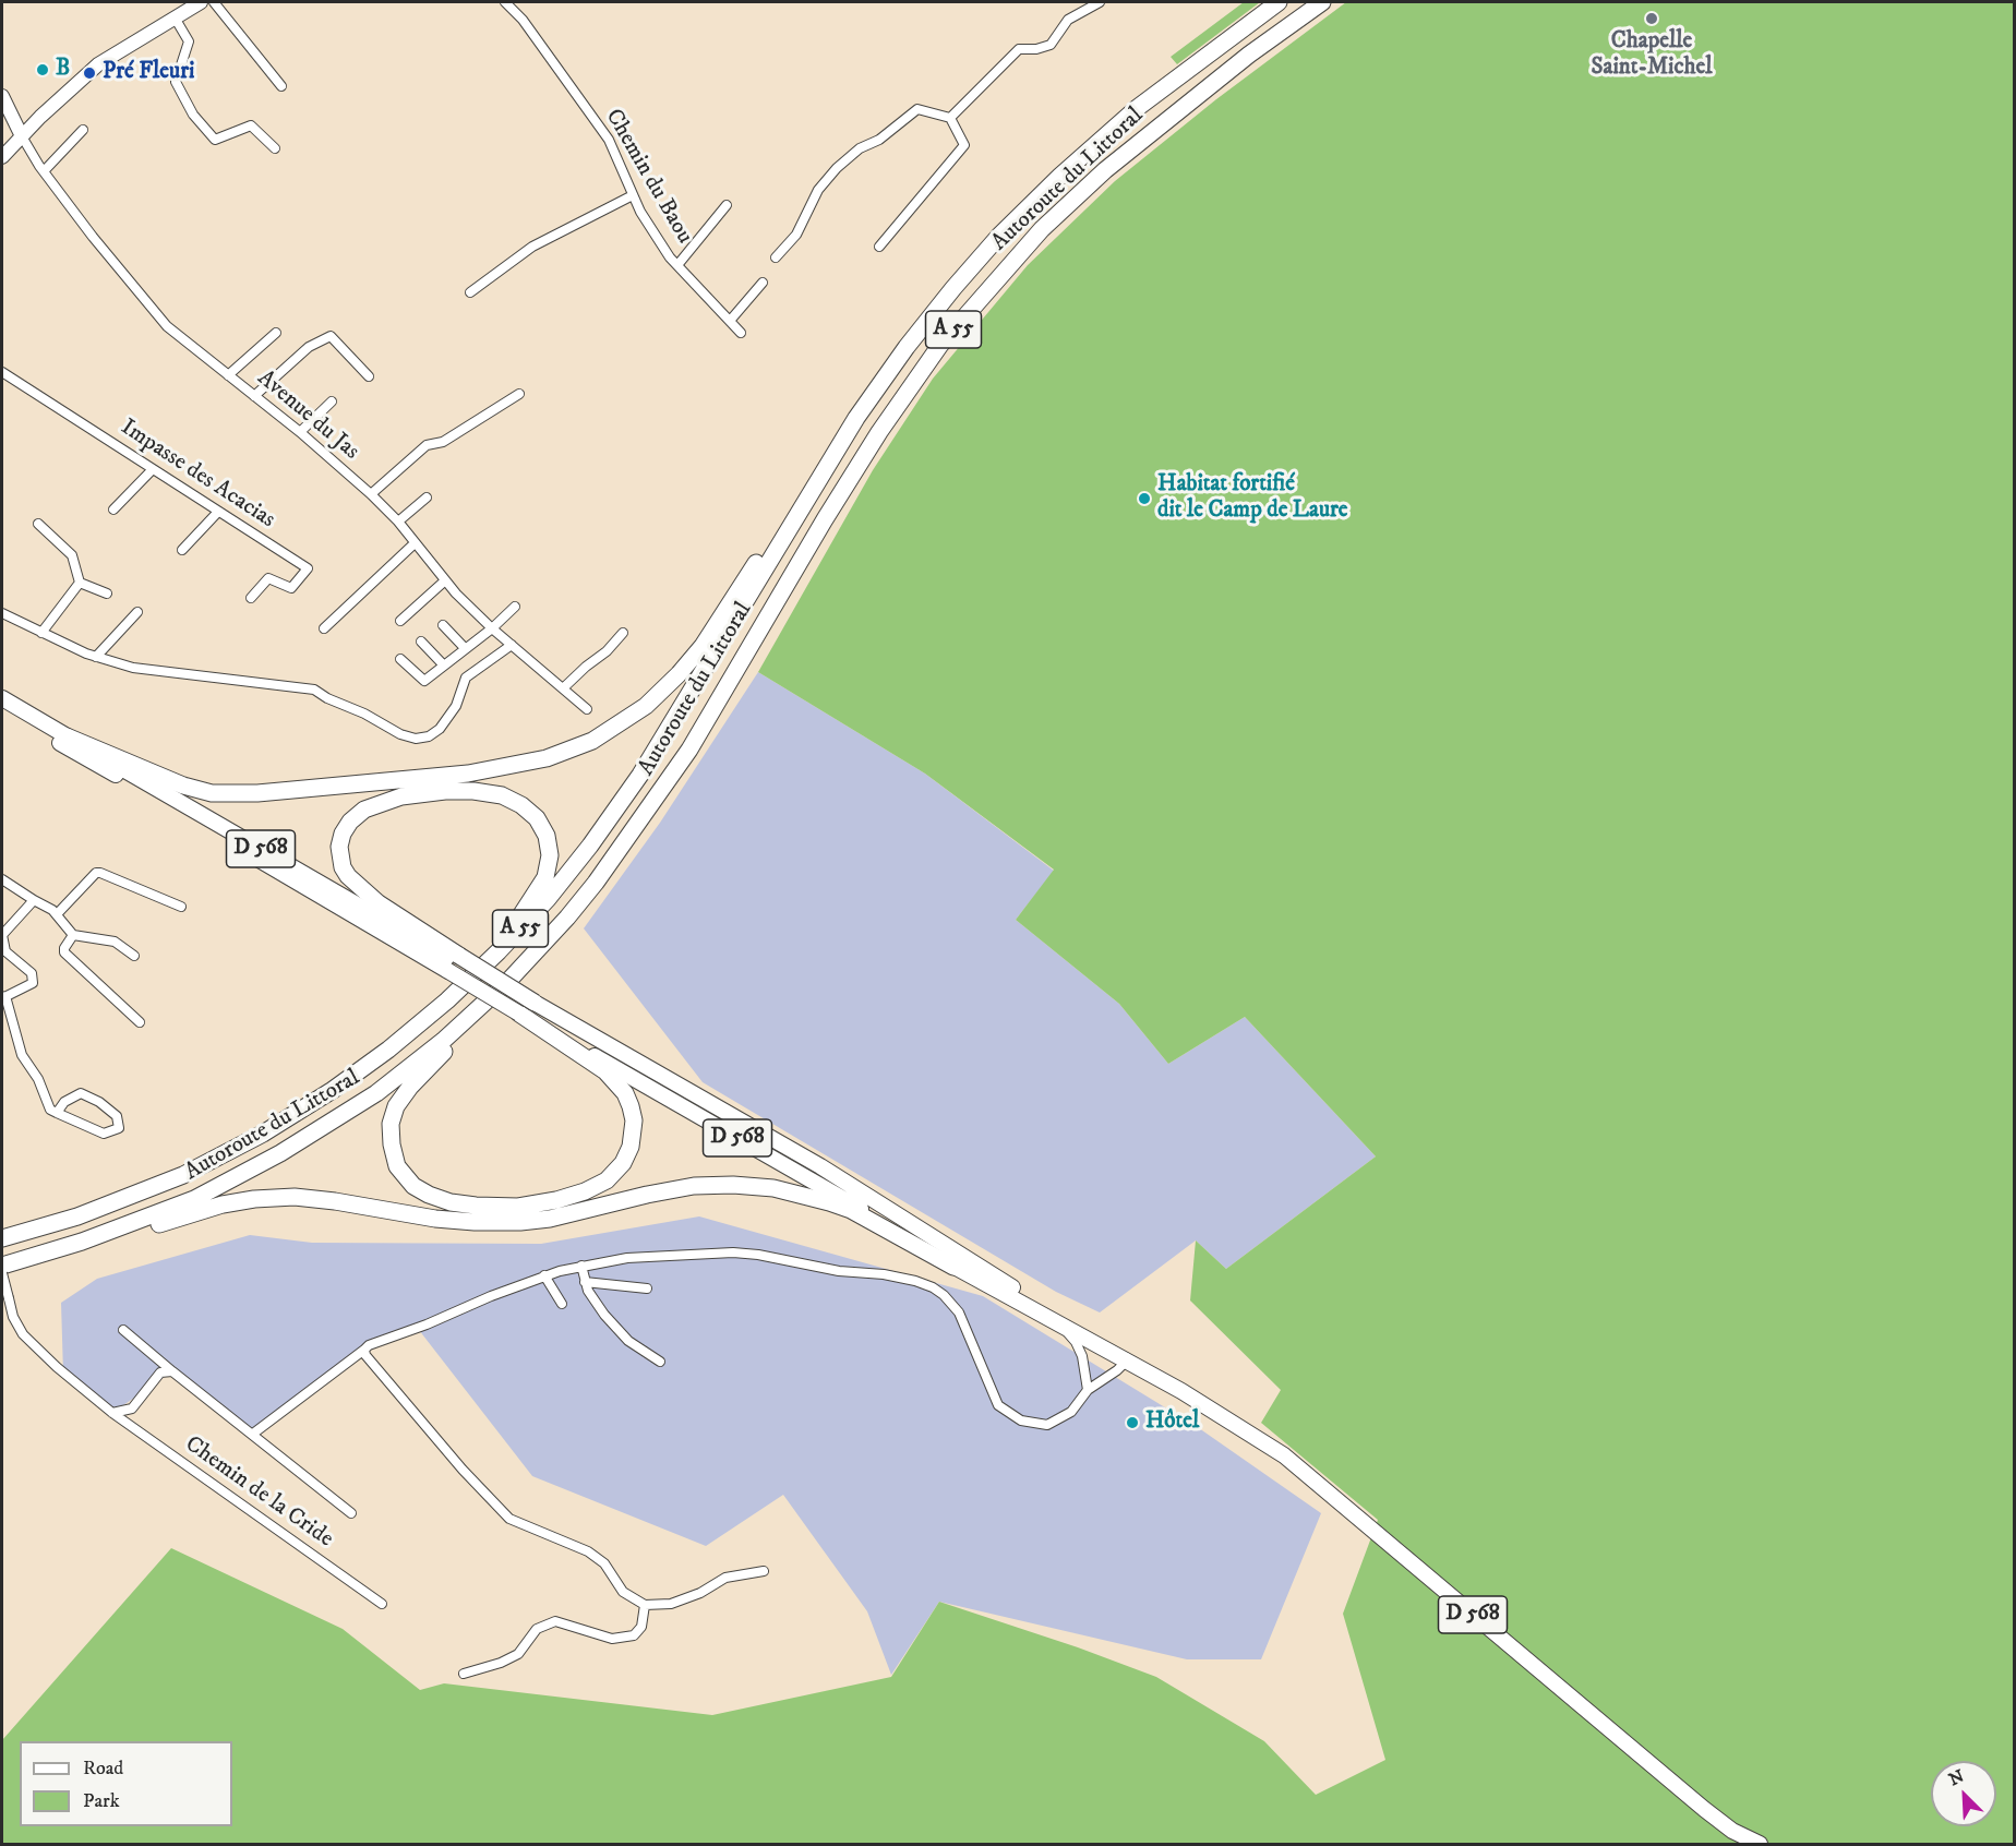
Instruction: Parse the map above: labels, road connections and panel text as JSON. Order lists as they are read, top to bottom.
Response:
{
  "streets": {
    "highway": ["Autoroute du Littoral", "A 55"],
    "main road": ["D 568"],
    "street": [
      "Chemin du Baou",
      "Avenue du Jas",
      "Impasse des Acacias",
      "Chemin de la Cride"
    ]
  },
  "places": [
    "Chapelle Saint-Michel",
    "B",
    "Pré Fleuri",
    "Habitat fortifié dit le Camp de Laure",
    "Hôtel"
  ],
  "legend": ["Road", "Park"],
  "north": "top left"
}
